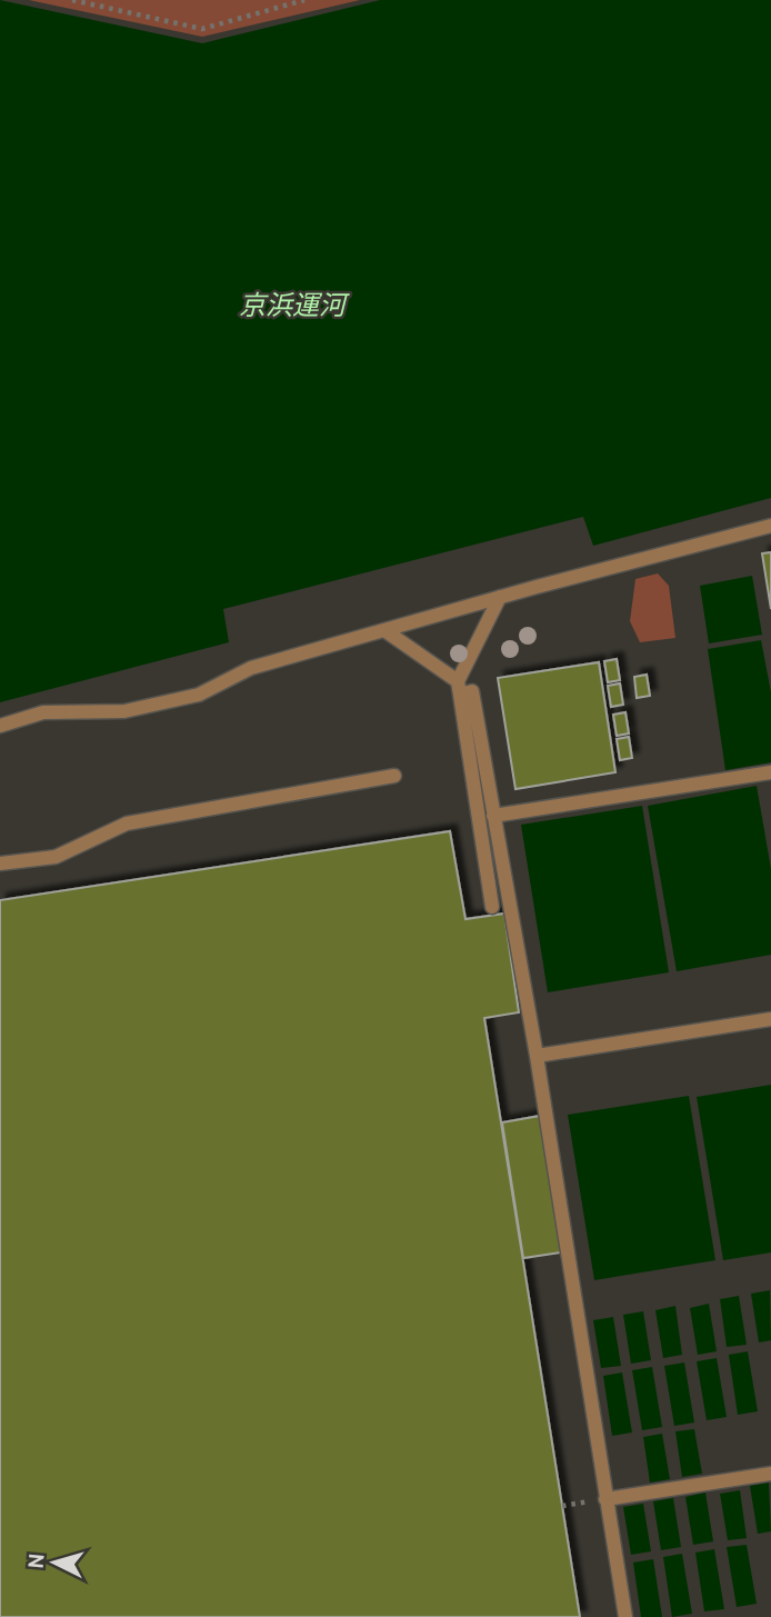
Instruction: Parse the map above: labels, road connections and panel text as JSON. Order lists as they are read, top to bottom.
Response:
{
  "water": ["京浜運河"],
  "north": "left"
}
